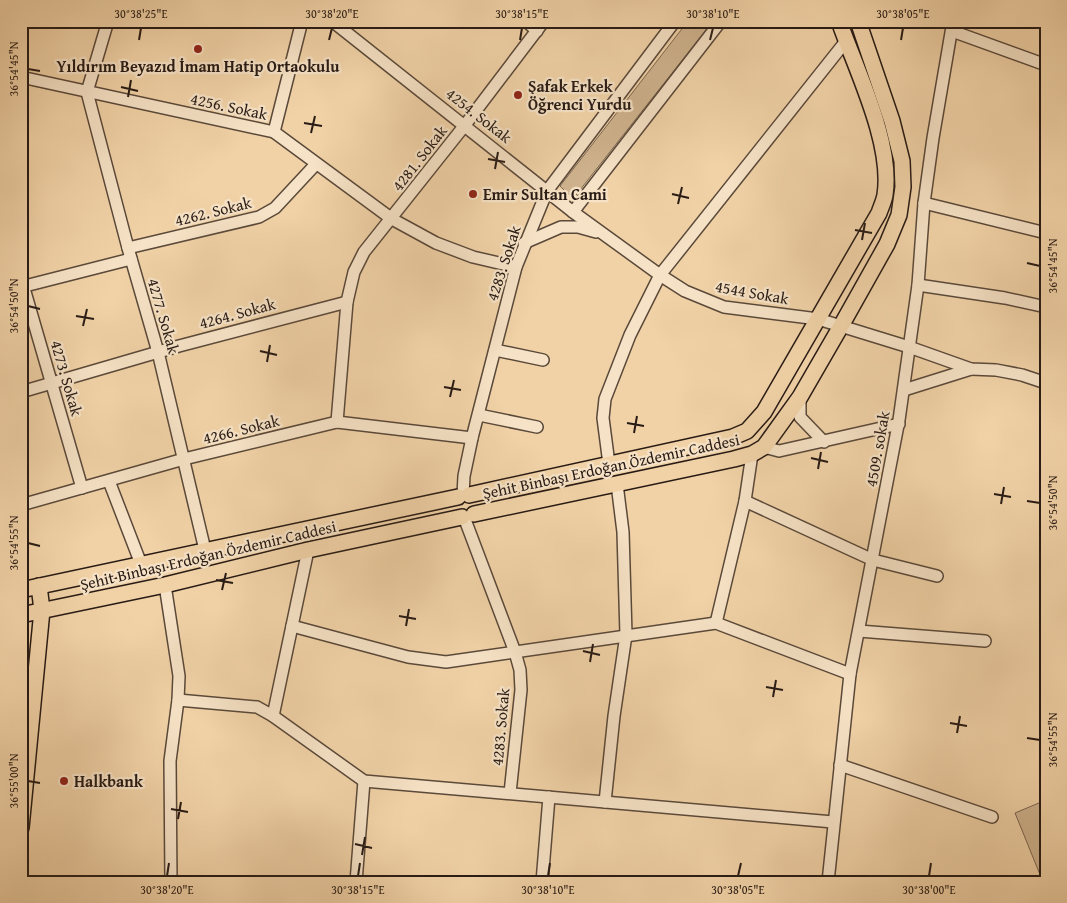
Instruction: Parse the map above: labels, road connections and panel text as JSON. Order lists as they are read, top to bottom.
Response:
{
  "streets": {
    "main road": ["Şehit Binbaşı Erdoğan Özdemir Caddesi"],
    "street": [
      "4256. Sokak",
      "4254. Sokak",
      "4281. Sokak",
      "4262. Sokak",
      "4283. Sokak",
      "4544 Sokak",
      "4264. Sokak",
      "4277. Sokak",
      "4273. Sokak",
      "4266. Sokak",
      "4509. sokak"
    ]
  },
  "crossings": [
    ["4256. Sokak", "4281. Sokak"],
    ["4256. Sokak", "4262. Sokak"],
    ["4256. Sokak", "4283. Sokak"],
    ["4256. Sokak", "4277. Sokak"],
    ["4254. Sokak", "4281. Sokak"],
    ["4254. Sokak", "4283. Sokak"],
    ["4254. Sokak", "4544 Sokak"],
    ["4281. Sokak", "4264. Sokak"],
    ["4281. Sokak", "4266. Sokak"],
    ["4262. Sokak", "4277. Sokak"],
    ["4262. Sokak", "4273. Sokak"],
    ["4283. Sokak", "4266. Sokak"],
    ["4283. Sokak", "Şehit Binbaşı Erdoğan Özdemir Caddesi"],
    ["4544 Sokak", "4509. sokak"],
    ["4544 Sokak", "Şehit Binbaşı Erdoğan Özdemir Caddesi"],
    ["4264. Sokak", "4277. Sokak"],
    ["4264. Sokak", "4273. Sokak"],
    ["4277. Sokak", "4266. Sokak"],
    ["4277. Sokak", "Şehit Binbaşı Erdoğan Özdemir Caddesi"],
    ["4273. Sokak", "4266. Sokak"]
  ],
  "places": [
    "Yıldırım Beyazıd İmam Hatip Ortaokulu",
    "Şafak Erkek Öğrenci Yurdu",
    "Emir Sultan Cami",
    "Halkbank"
  ],
  "coordinates": [
    "30°38'25\"E",
    "30°38'20\"E",
    "30°38'15\"E",
    "30°38'10\"E",
    "30°38'05\"E",
    "36°54'45\"N",
    "36°54'50\"N",
    "36°54'55\"N",
    "36°55'00\"N",
    "30°38'00\"E"
  ]
}
